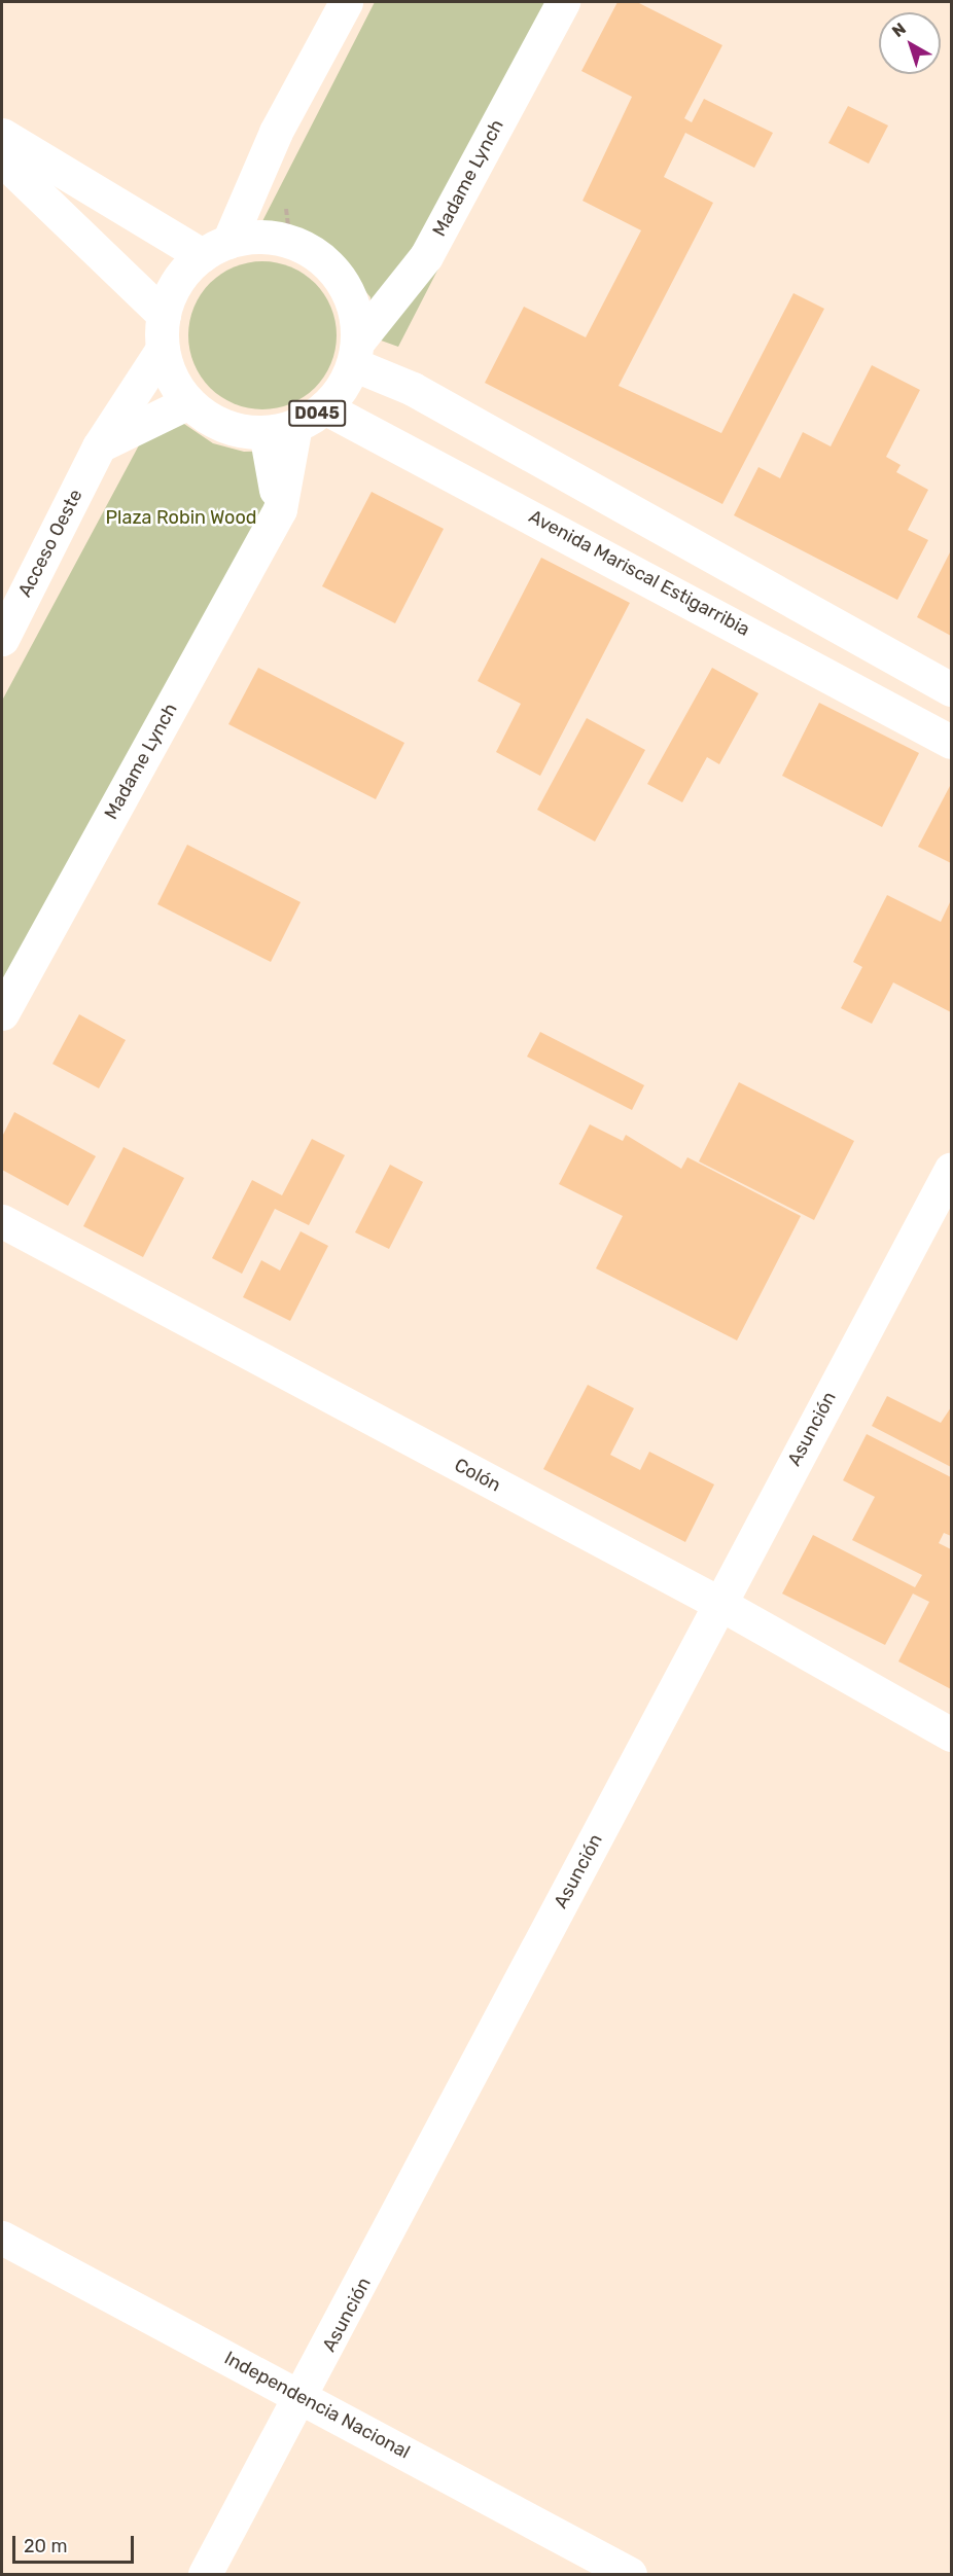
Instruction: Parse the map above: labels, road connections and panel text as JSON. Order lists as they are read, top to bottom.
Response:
{
  "streets": {
    "street": [
      "Madame Lynch",
      "D045",
      "Acceso Oeste",
      "Avenida Mariscal Estigarribia",
      "Asunción",
      "Colón",
      "Independencia Nacional"
    ]
  },
  "crossings": [
    ["Madame Lynch", "D045"],
    ["Madame Lynch", "Acceso Oeste"],
    ["Madame Lynch", "Avenida Mariscal Estigarribia"],
    ["D045", "Acceso Oeste"],
    ["D045", "Avenida Mariscal Estigarribia"],
    ["Acceso Oeste", "Avenida Mariscal Estigarribia"],
    ["Asunción", "Colón"],
    ["Asunción", "Independencia Nacional"]
  ],
  "parks": ["Plaza Robin Wood"],
  "scale_bar": "20 m",
  "north": "top left"
}
